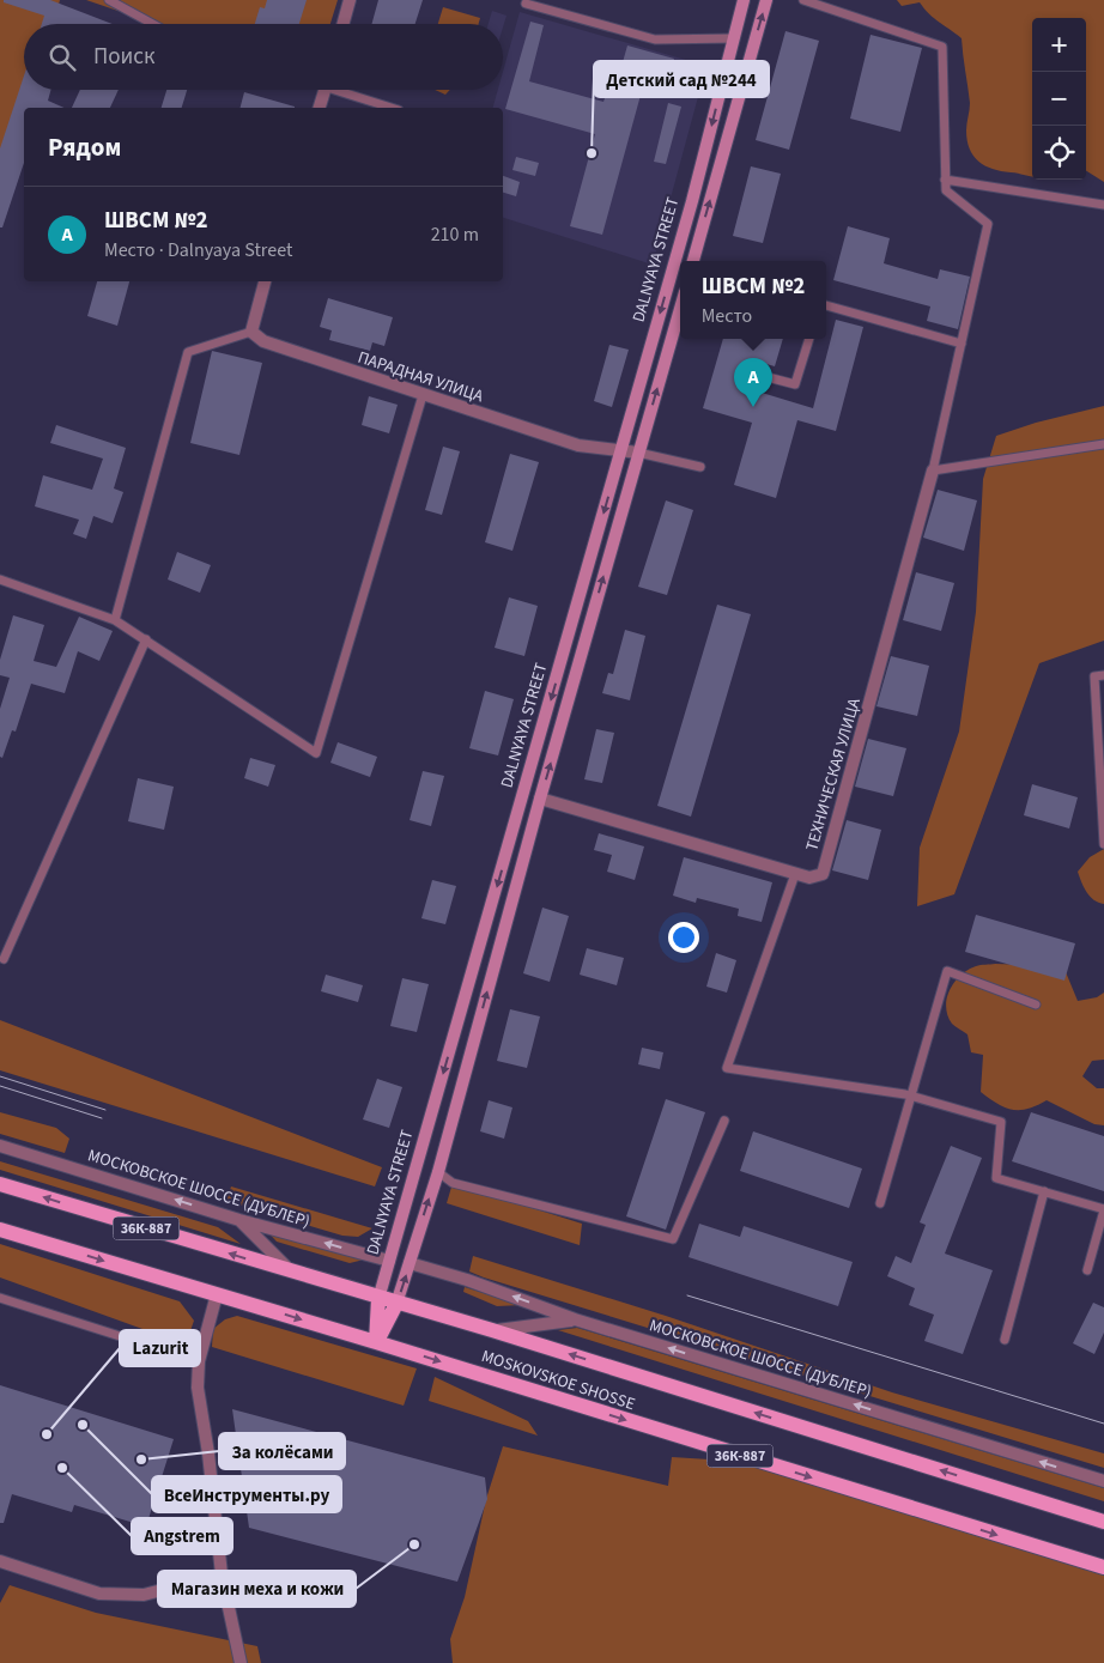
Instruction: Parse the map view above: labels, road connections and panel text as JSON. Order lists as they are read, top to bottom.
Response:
{
  "streets": {
    "main road": ["DALNYAYA STREET", "36К-887", "MOSKOVSKOE SHOSSE"],
    "street": ["ПАРАДНАЯ УЛИЦА", "ТЕХНИЧЕСКАЯ УЛИЦА", "МОСКОВСКОЕ ШОССЕ (ДУБЛЕР)"]
  },
  "crossings": [
    ["DALNYAYA STREET", "ПАРАДНАЯ УЛИЦА"],
    ["DALNYAYA STREET", "ТЕХНИЧЕСКАЯ УЛИЦА"],
    ["DALNYAYA STREET", "МОСКОВСКОЕ ШОССЕ (ДУБЛЕР)"],
    ["DALNYAYA STREET", "MOSKOVSKOE SHOSSE"]
  ],
  "one_way": ["МОСКОВСКОЕ ШОССЕ (ДУБЛЕР)"],
  "places": [
    "Детский сад №244",
    "ВсеИнструменты.ру",
    "Lazurit",
    "За колёсами",
    "Angstrem",
    "Магазин меха и кожи"
  ],
  "page": {
    "map_buttons": ["+", "−"],
    "search": "Поиск",
    "heading": "Рядом",
    "list": [
      {
        "mark": "A",
        "name": "ШВСМ №2",
        "note": "Место · Dalnyaya Street",
        "value": "210 m"
      }
    ],
    "popup": ["ШВСМ №2", "Место"],
    "pins": "A"
  }
}
